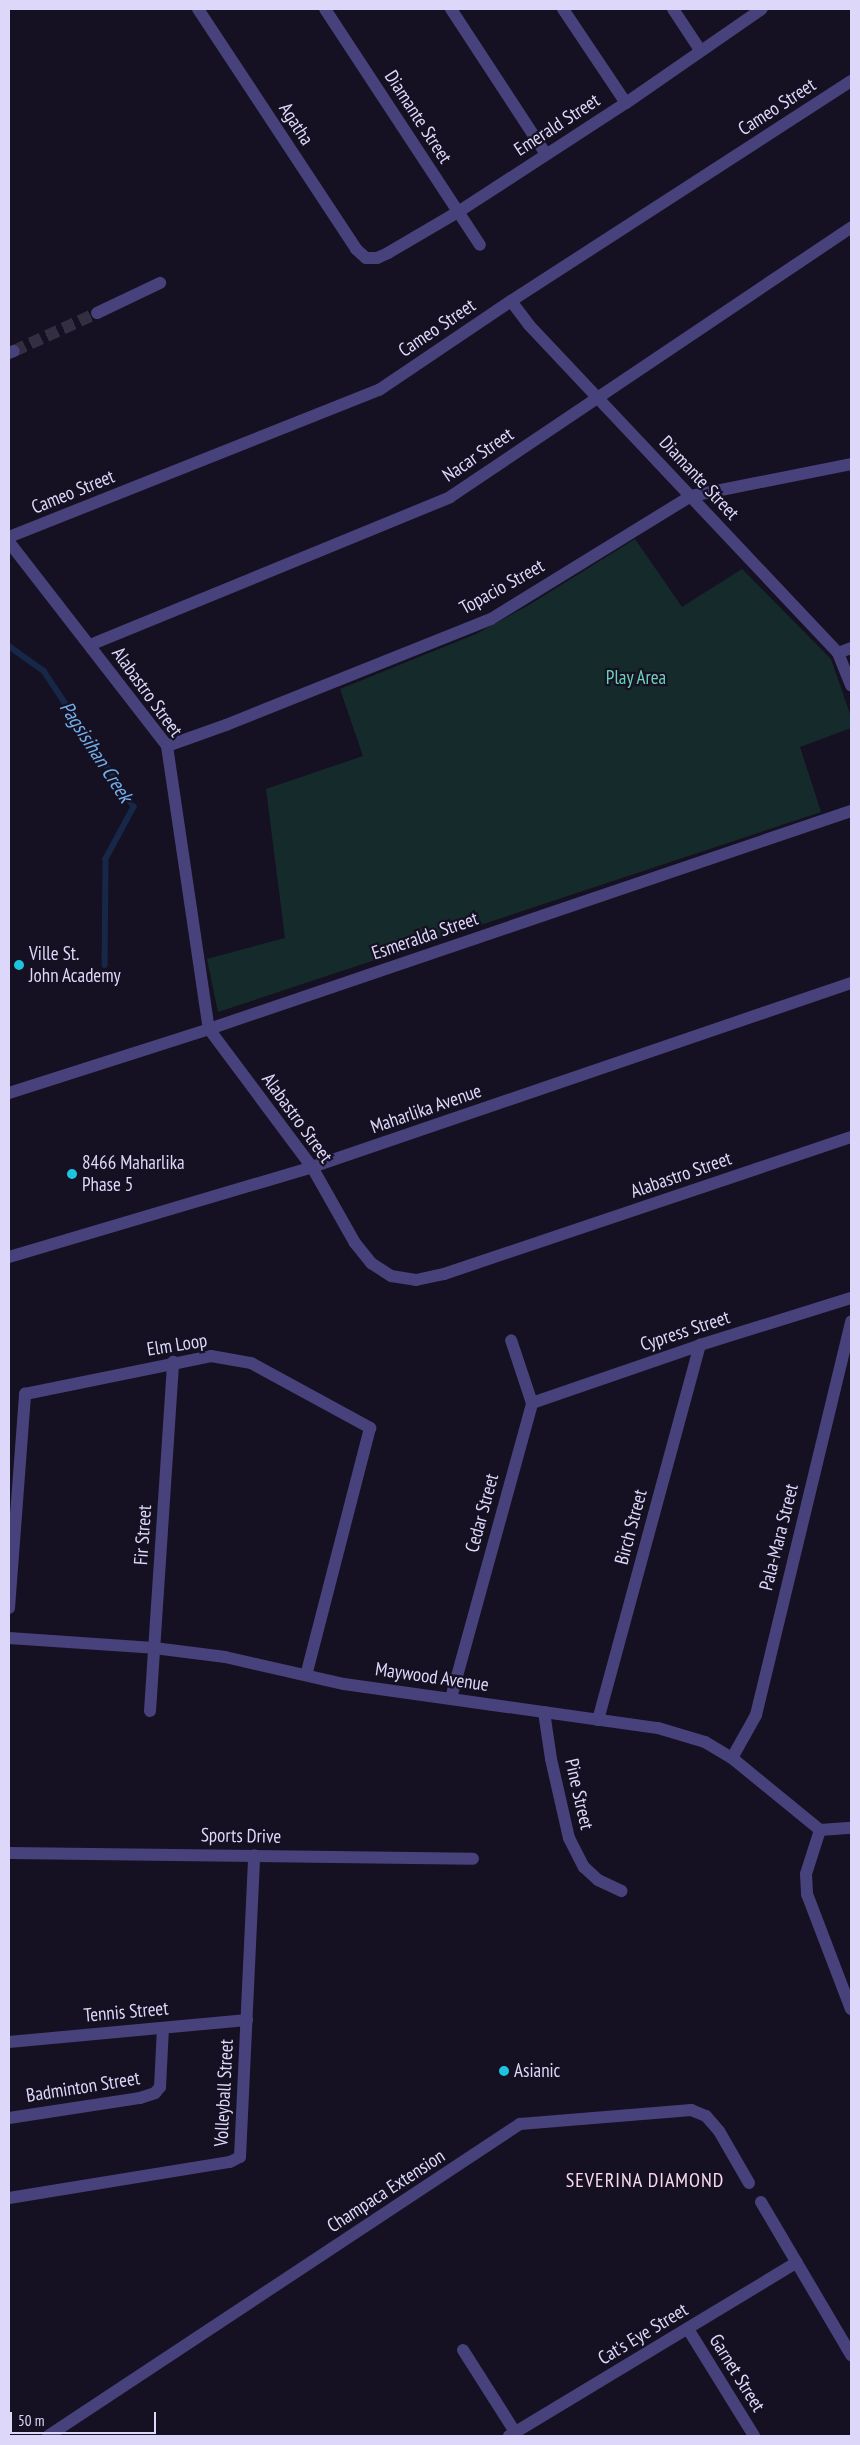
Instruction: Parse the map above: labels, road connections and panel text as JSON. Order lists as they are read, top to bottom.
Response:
{
  "streets": {
    "street": [
      "Cameo Street",
      "Diamante Street",
      "Agatha",
      "Emerald Street",
      "Nacar Street",
      "Topacio Street",
      "Alabastro Street",
      "Esmeralda Street",
      "Maharlika Avenue",
      "Cypress Street",
      "Elm Loop",
      "Cedar Street",
      "Birch Street",
      "Fir Street",
      "Pala-Mara Street",
      "Maywood Avenue",
      "Pine Street",
      "Sports Drive",
      "Tennis Street",
      "Badminton Street",
      "Volleyball Street",
      "Champaca Extension",
      "Cat's Eye Street",
      "Garnet Street"
    ]
  },
  "crossings": [
    ["Cameo Street", "Diamante Street"],
    ["Diamante Street", "Emerald Street"],
    ["Diamante Street", "Nacar Street"],
    ["Diamante Street", "Topacio Street"],
    ["Agatha", "Emerald Street"],
    ["Nacar Street", "Alabastro Street"],
    ["Topacio Street", "Alabastro Street"],
    ["Alabastro Street", "Esmeralda Street"],
    ["Alabastro Street", "Maharlika Avenue"],
    ["Cypress Street", "Cedar Street"],
    ["Cypress Street", "Birch Street"],
    ["Elm Loop", "Fir Street"],
    ["Elm Loop", "Maywood Avenue"],
    ["Cedar Street", "Maywood Avenue"],
    ["Birch Street", "Maywood Avenue"],
    ["Fir Street", "Maywood Avenue"],
    ["Pala-Mara Street", "Maywood Avenue"],
    ["Maywood Avenue", "Pine Street"],
    ["Sports Drive", "Volleyball Street"],
    ["Tennis Street", "Badminton Street"],
    ["Tennis Street", "Volleyball Street"],
    ["Cat's Eye Street", "Garnet Street"]
  ],
  "districts": ["SEVERINA DIAMOND"],
  "water": ["Pagsisihan Creek"],
  "parks": ["Play Area"],
  "places": ["Ville St. John Academy", "8466 Maharlika Phase 5", "Asianic"],
  "scale_bar": "50 m"
}
